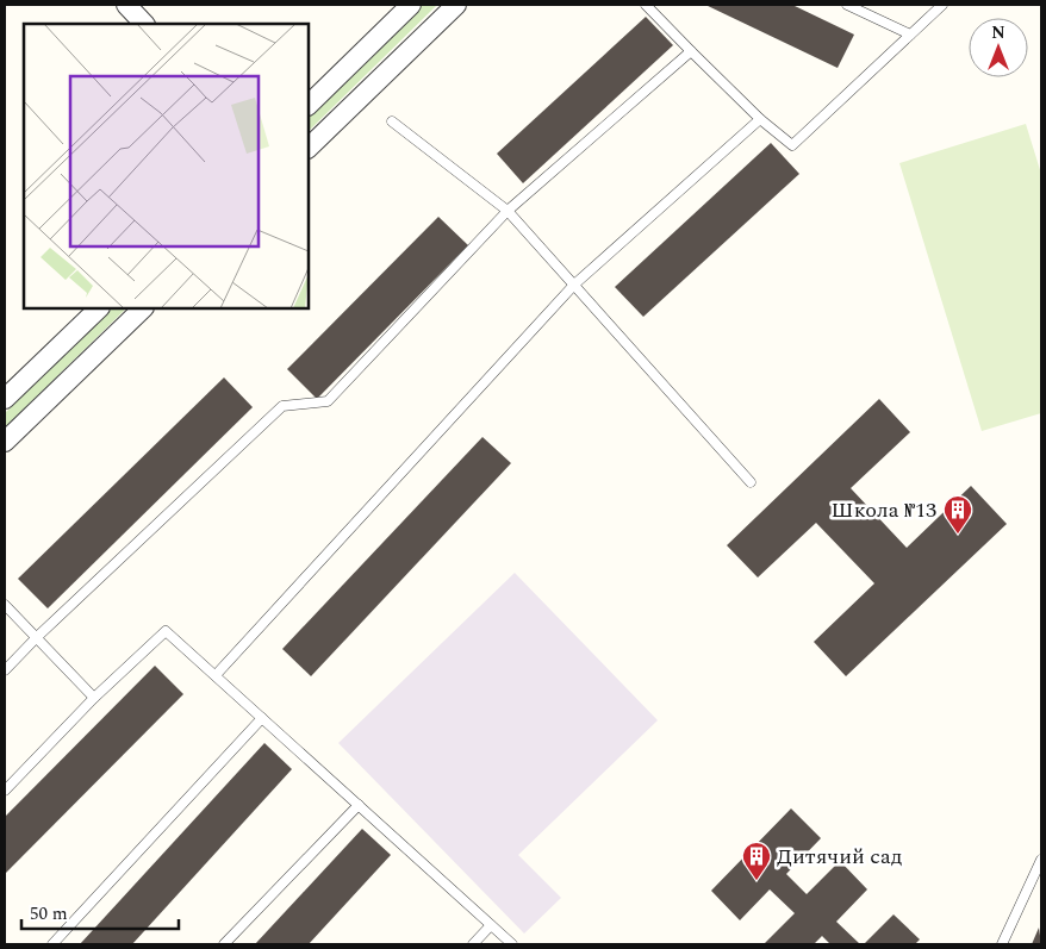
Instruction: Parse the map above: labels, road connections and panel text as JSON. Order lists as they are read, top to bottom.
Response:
{
  "places": {
    "building": ["Школа №13", "Дитячий сад"]
  },
  "scale_bar": "50 m",
  "north": "top"
}
